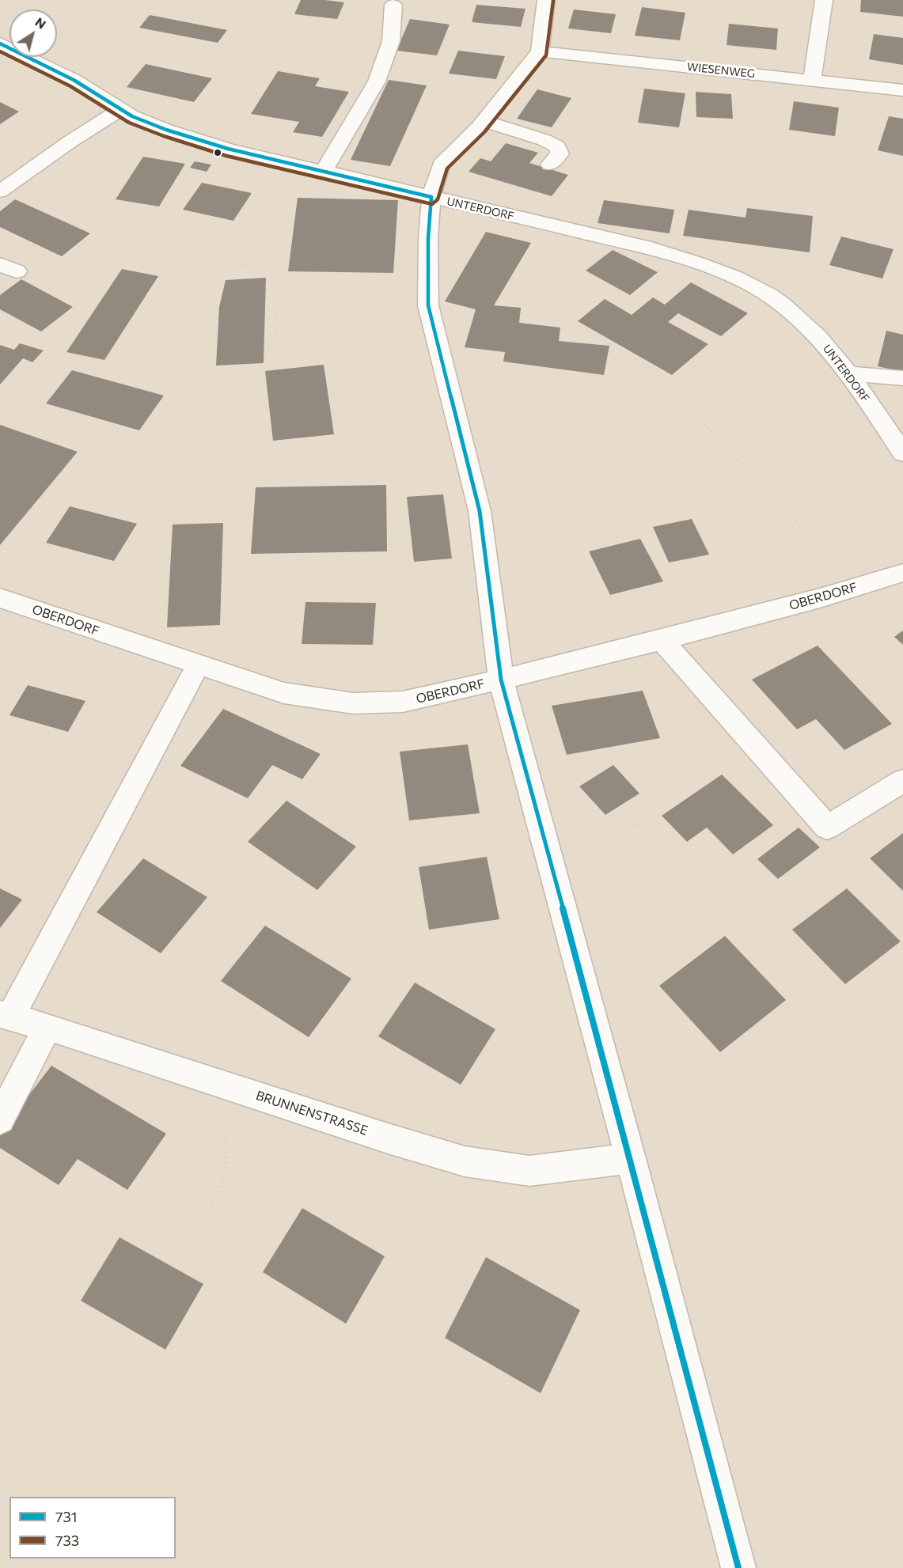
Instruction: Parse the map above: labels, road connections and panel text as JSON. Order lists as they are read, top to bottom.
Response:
{
  "streets": {
    "street": [
      "WIESENWEG",
      "UNTERDORF",
      "OBERDORF",
      "BRUNNENSTRASSE"
    ]
  },
  "lines": ["transit line 733", "transit line 731"],
  "legend": ["731", "733"],
  "north": "top right"
}
